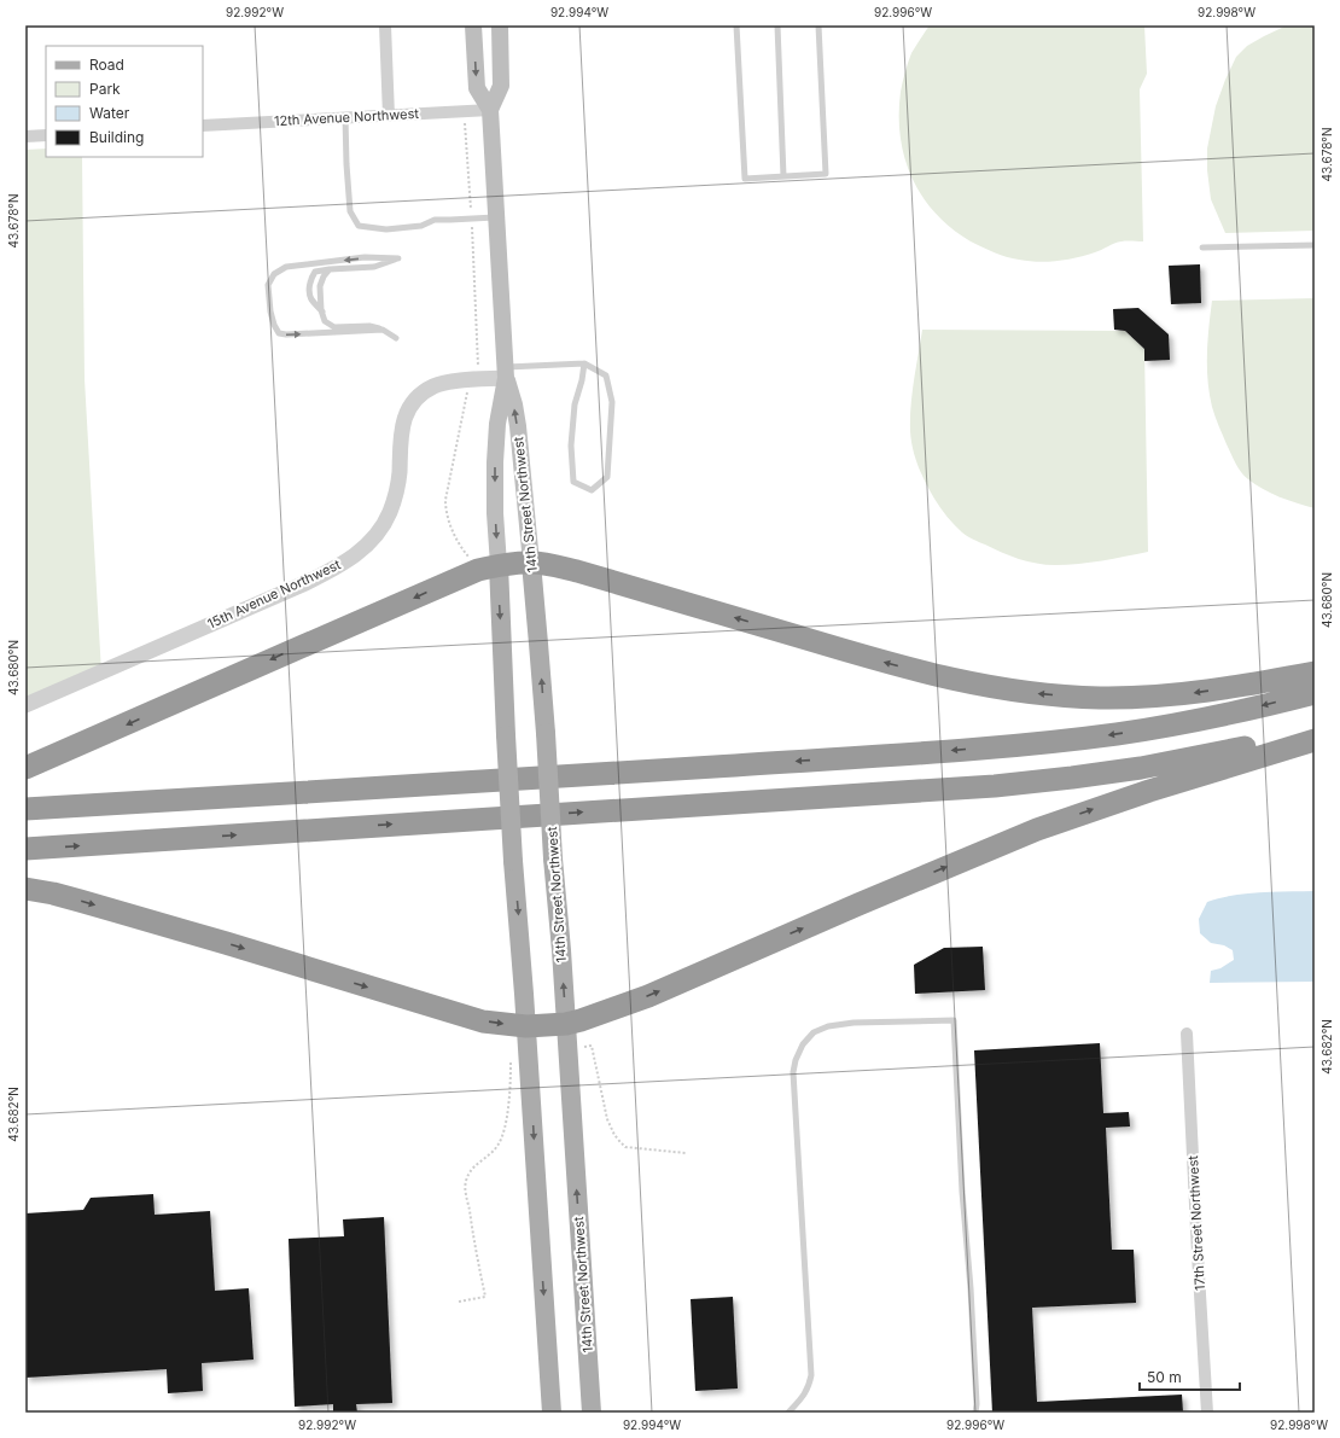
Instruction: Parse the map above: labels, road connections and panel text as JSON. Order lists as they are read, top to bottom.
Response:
{
  "streets": {
    "main road": ["14th Street Northwest"],
    "street": ["12th Avenue Northwest", "15th Avenue Northwest", "17th Street Northwest"]
  },
  "crossings": [
    ["12th Avenue Northwest", "14th Street Northwest"],
    ["14th Street Northwest", "15th Avenue Northwest"]
  ],
  "legend": [
    "Road",
    "Park",
    "Water",
    "Building"
  ],
  "scale_bar": "50 m",
  "coordinates": [
    "92.992°W",
    "92.994°W",
    "92.996°W",
    "92.998°W",
    "43.678°N",
    "43.680°N",
    "43.682°N"
  ]
}
